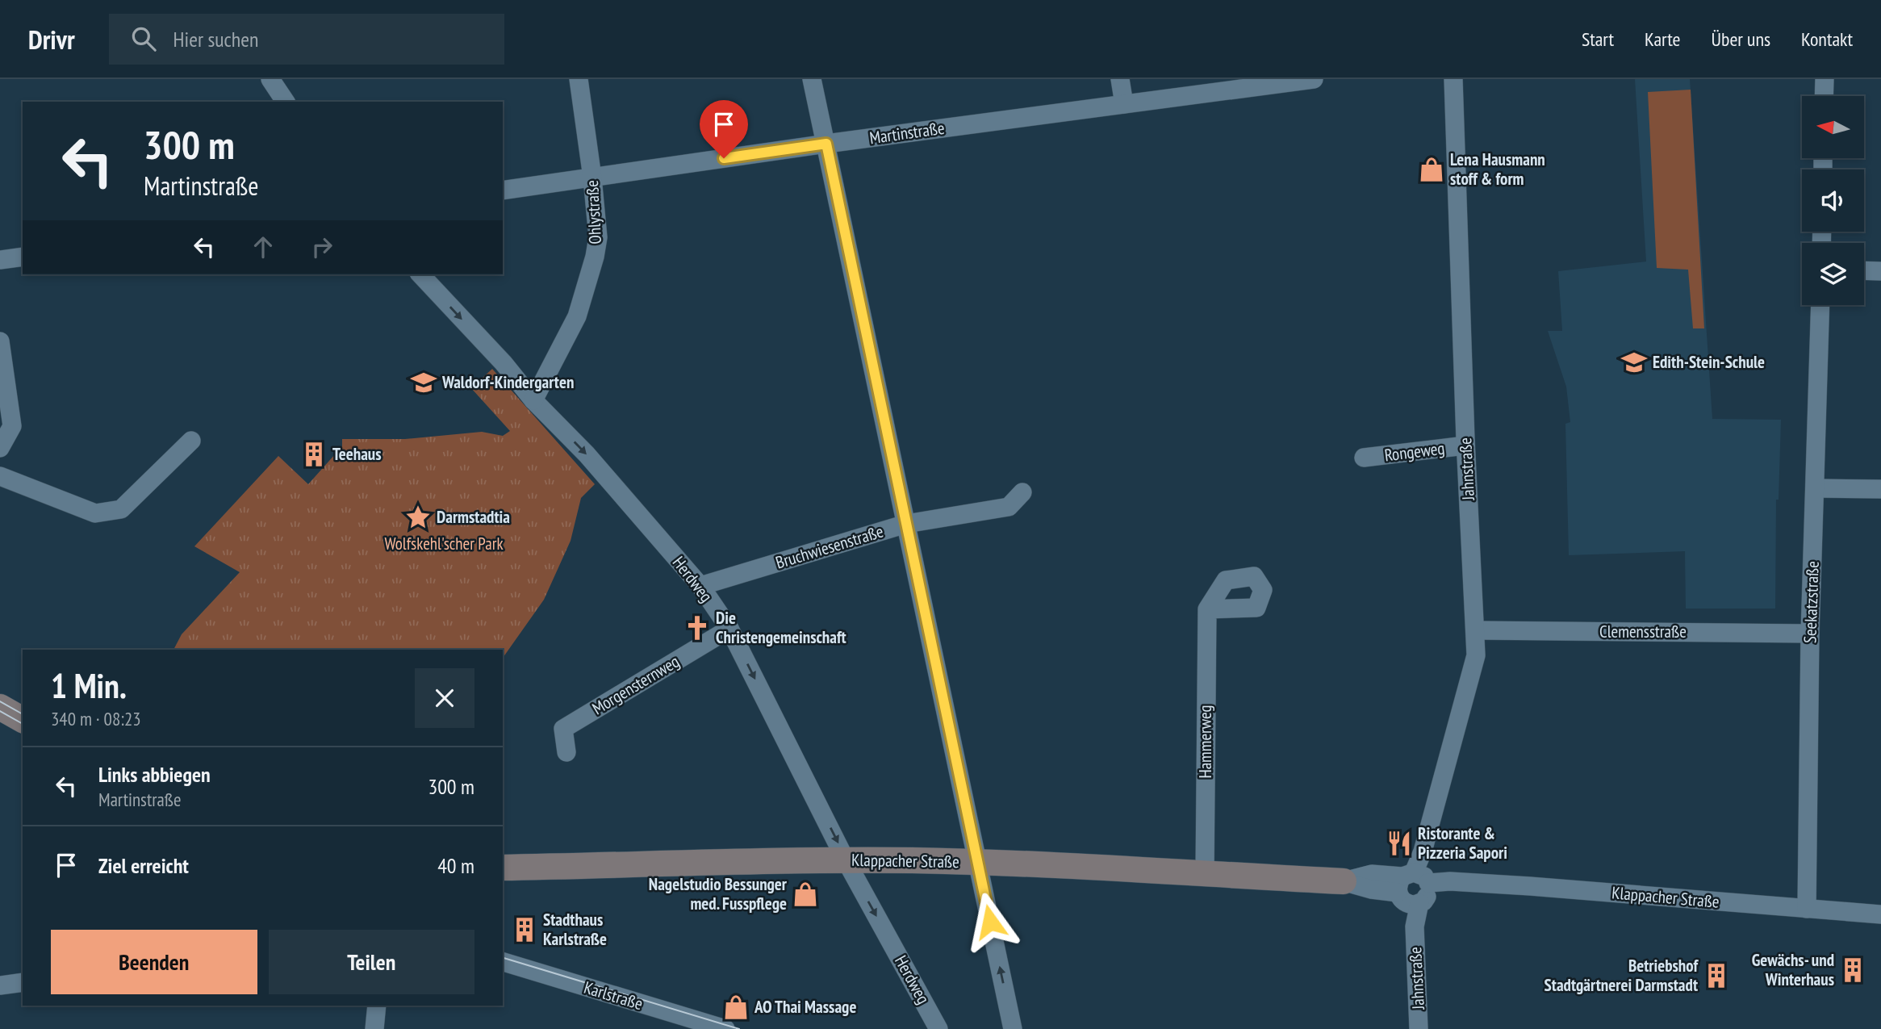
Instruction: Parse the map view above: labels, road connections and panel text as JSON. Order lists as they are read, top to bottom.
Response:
{
  "streets": {
    "street": [
      "Martinstraße",
      "Ohlystraße",
      "Rongeweg",
      "Jahnstraße",
      "Bruchwiesenstraße",
      "Herdweg",
      "Seekatzstraße",
      "Clemensstraße",
      "Morgensternweg",
      "Hammerweg",
      "Klappacher Straße",
      "Karlstraße"
    ]
  },
  "crossings": [
    ["Martinstraße", "Ohlystraße"],
    ["Ohlystraße", "Herdweg"],
    ["Rongeweg", "Jahnstraße"],
    ["Jahnstraße", "Clemensstraße"],
    ["Jahnstraße", "Klappacher Straße"],
    ["Bruchwiesenstraße", "Herdweg"],
    ["Herdweg", "Morgensternweg"],
    ["Herdweg", "Klappacher Straße"],
    ["Seekatzstraße", "Clemensstraße"],
    ["Seekatzstraße", "Klappacher Straße"],
    ["Hammerweg", "Klappacher Straße"]
  ],
  "parks": ["Wolfskehl'scher Park"],
  "places": {
    "shop": ["Lena Hausmann stoff & form", "Nagelstudio Bessunger med. Fusspflege", "AO Thai Massage"],
    "school or university": ["Edith-Stein-Schule", "Waldorf-Kindergarten"],
    "building": [
      "Teehaus",
      "Stadthaus Karlstraße",
      "Gewächs- und Winterhaus",
      "Betriebshof Stadtgärtnerei Darmstadt"
    ],
    "place": ["Darmstadtia"],
    "church": ["Die Christengemeinschaft"],
    "restaurant": ["Ristorante & Pizzeria Sapori"]
  },
  "north": "left",
  "page": {
    "header": "Drivr",
    "search": "Hier suchen",
    "nav": [
      "Start",
      "Karte",
      "Über uns",
      "Kontakt"
    ],
    "turn": ["300 m", "Martinstraße"],
    "heading": ["1 Min.", "340 m · 08:23"],
    "list": [
      {
        "name": "Links abbiegen",
        "note": "Martinstraße",
        "value": "300 m"
      },
      {
        "name": "Ziel erreicht",
        "value": "40 m"
      }
    ],
    "buttons": ["Beenden", "Teilen"]
  }
}
